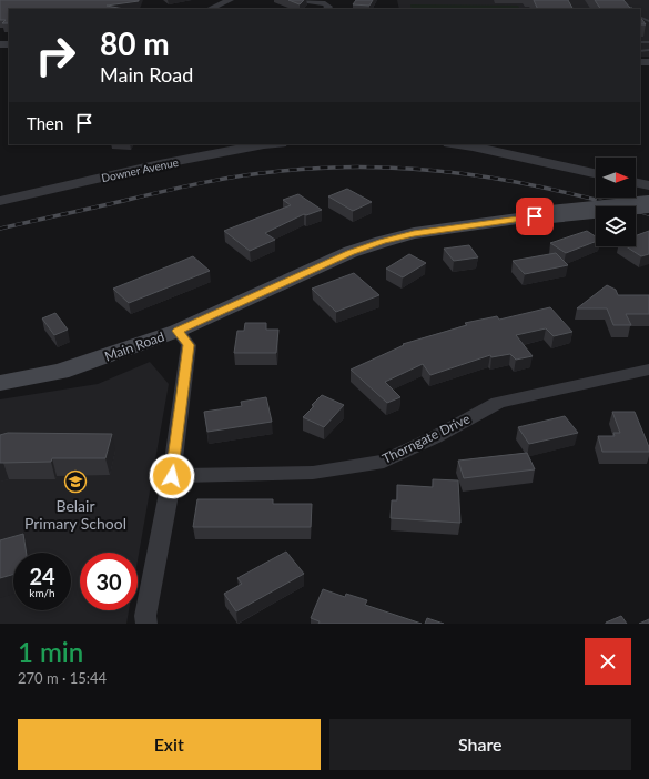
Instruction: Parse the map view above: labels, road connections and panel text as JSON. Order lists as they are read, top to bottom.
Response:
{
  "streets": {
    "main road": ["Main Road"],
    "street": ["Downer Avenue", "Thorngate Drive"]
  },
  "places": {
    "school or university": ["Belair Primary School"]
  },
  "north": "right",
  "page": {
    "turn": ["80 m", "Main Road"],
    "then": "Then",
    "speed": "24 km/h",
    "limit": "30",
    "heading": ["1 min", "270 m · 15:44"],
    "buttons": ["Exit", "Share"]
  }
}
